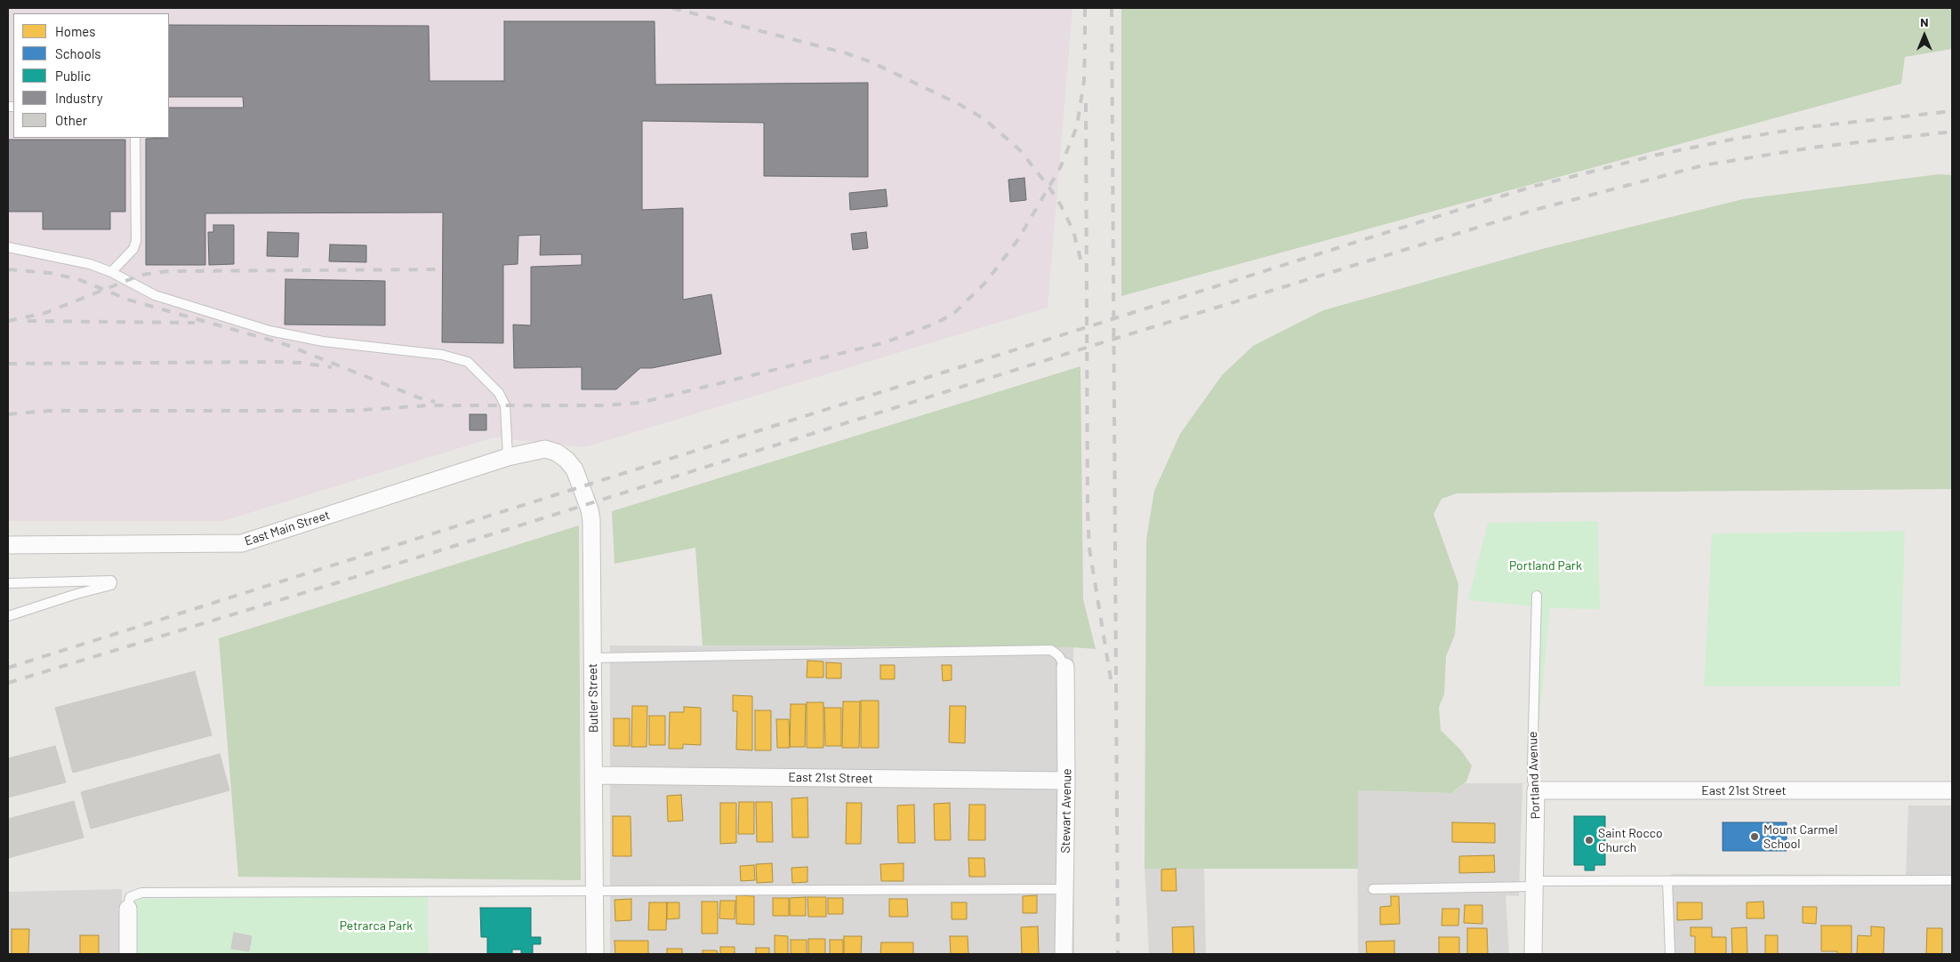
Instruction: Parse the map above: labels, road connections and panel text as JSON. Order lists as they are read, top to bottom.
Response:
{
  "streets": {
    "street": [
      "East Main Street",
      "Butler Street",
      "Portland Avenue",
      "East 21st Street",
      "Stewart Avenue"
    ]
  },
  "crossings": [
    ["East Main Street", "Butler Street"],
    ["Butler Street", "East 21st Street"],
    ["Portland Avenue", "East 21st Street"],
    ["East 21st Street", "Stewart Avenue"]
  ],
  "parks": ["Portland Park", "Petrarca Park"],
  "places": ["Mount Carmel School", "Saint Rocco Church"],
  "legend": [
    "Homes",
    "Schools",
    "Public",
    "Industry",
    "Other"
  ],
  "north": "top"
}
